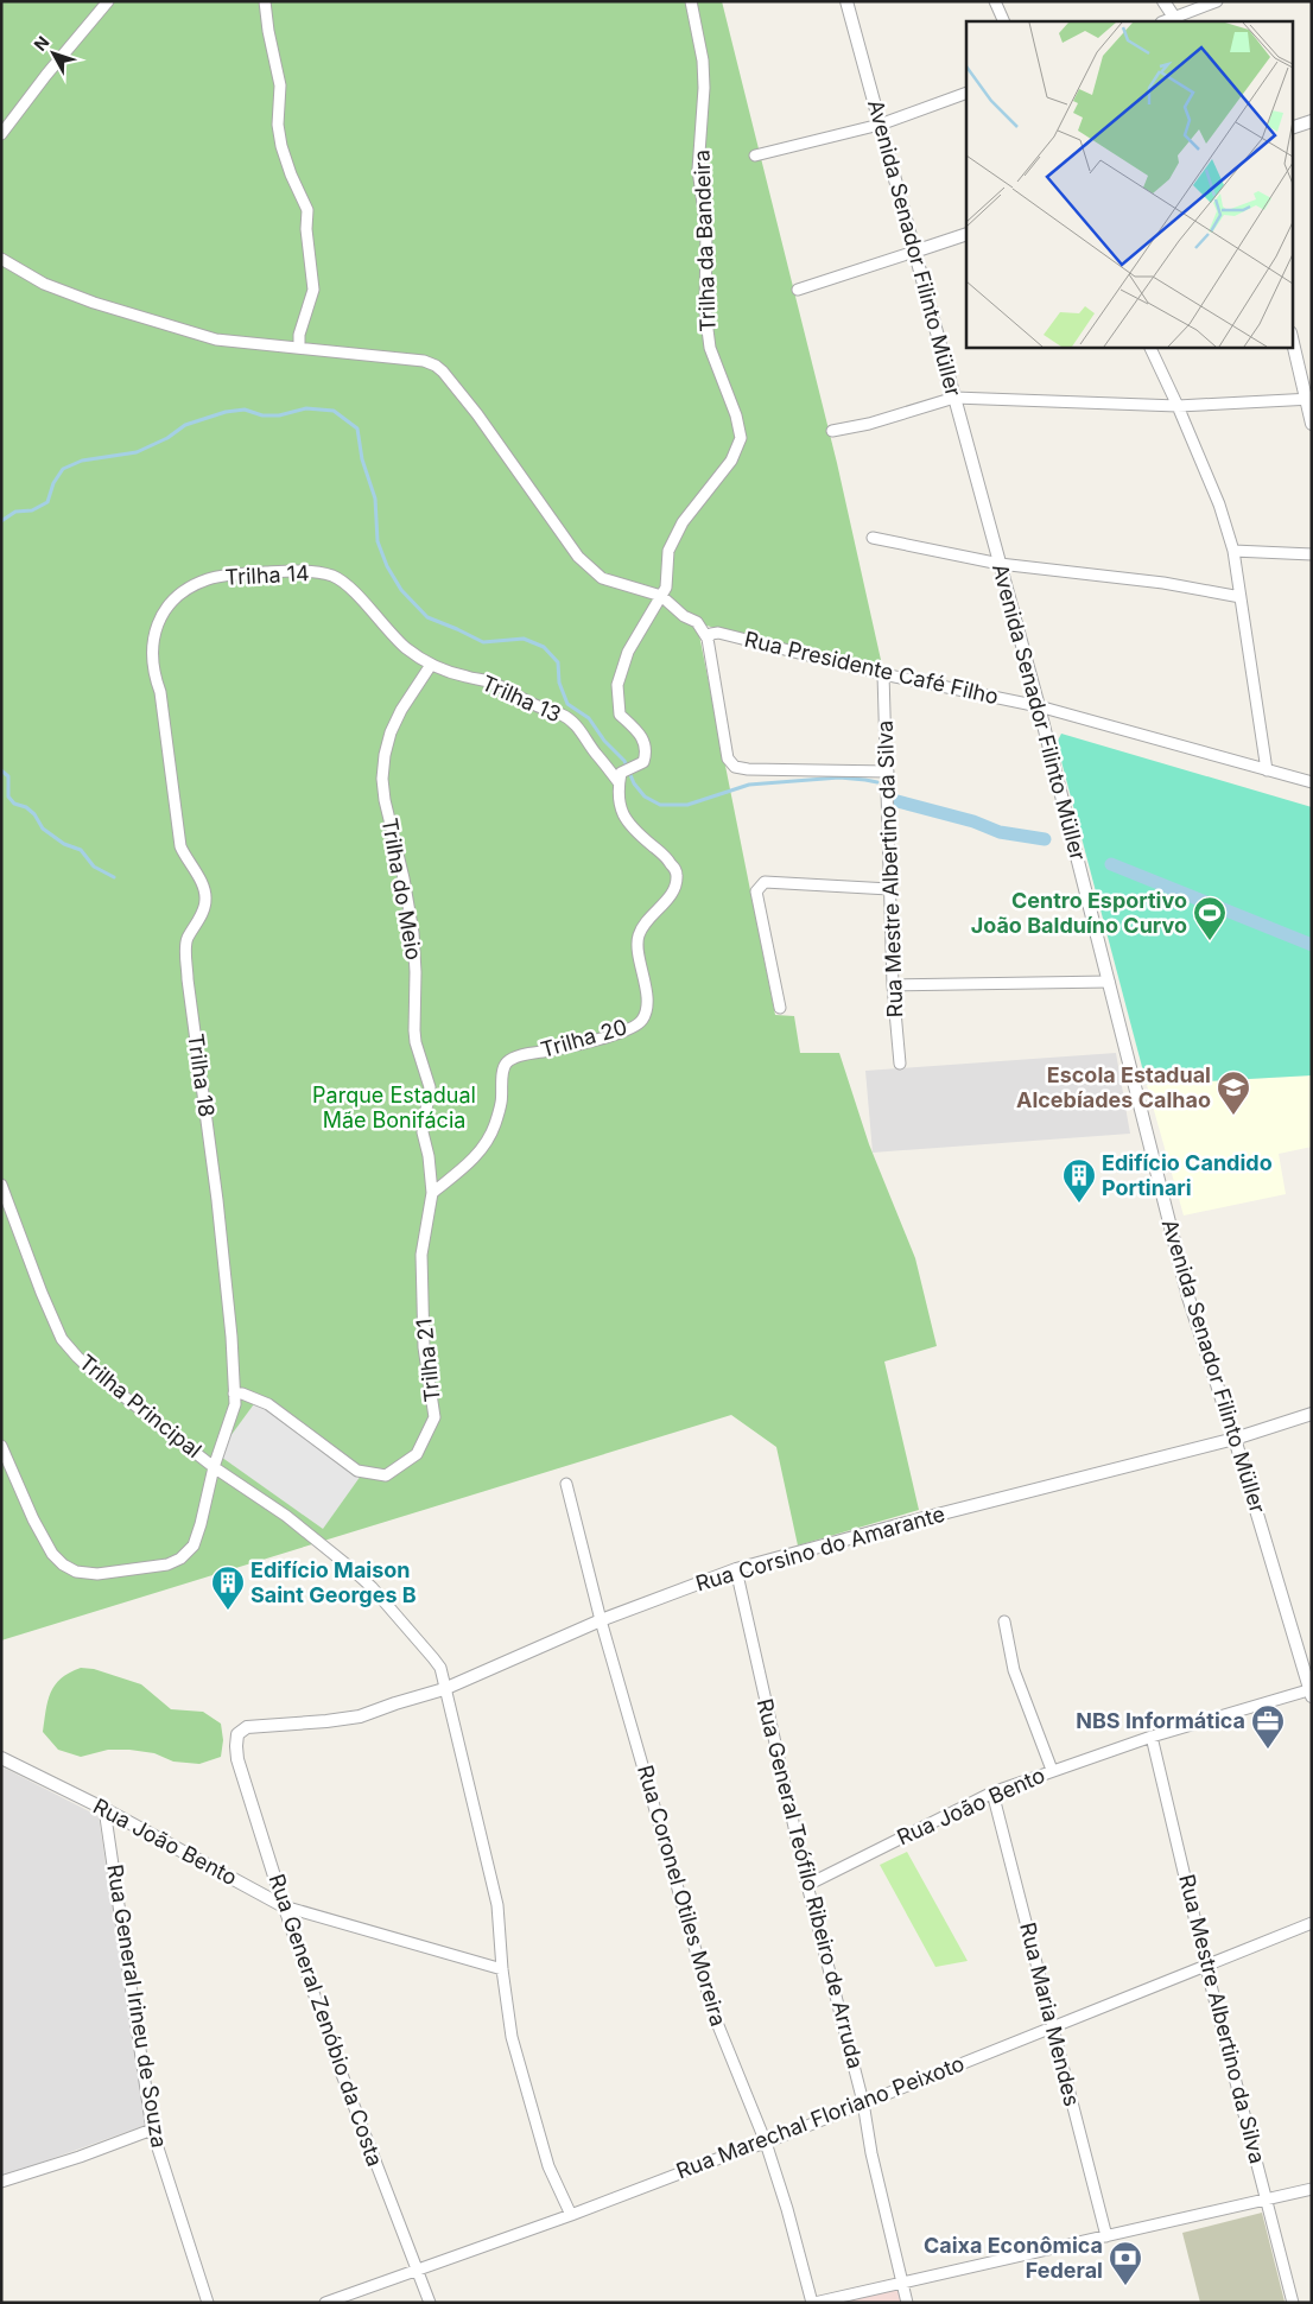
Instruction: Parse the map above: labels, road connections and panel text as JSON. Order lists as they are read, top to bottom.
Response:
{
  "streets": {
    "street": [
      "Trilha da Bandeira",
      "Avenida Senador Filinto Müller",
      "Trilha 14",
      "Rua Presidente Café Filho",
      "Trilha 13",
      "Rua Mestre Albertino da Silva",
      "Trilha do Meio",
      "Trilha 20",
      "Trilha 18",
      "Trilha 21",
      "Trilha Principal",
      "Rua Corsino do Amarante",
      "Rua João Bento",
      "Rua General Teófilo Ribeiro de Arruda",
      "Rua Coronel Otiles Moreira",
      "Rua General Irineu de Souza",
      "Rua Maria Mendes",
      "Rua General Zenóbio da Costa",
      "Rua Marechal Floriano Peixoto"
    ]
  },
  "crossings": [
    ["Avenida Senador Filinto Müller", "Rua Presidente Café Filho"],
    ["Avenida Senador Filinto Müller", "Rua Corsino do Amarante"],
    ["Avenida Senador Filinto Müller", "Rua João Bento"],
    ["Trilha 14", "Trilha 13"],
    ["Trilha 14", "Trilha do Meio"],
    ["Trilha 14", "Trilha 18"],
    ["Rua Presidente Café Filho", "Rua Mestre Albertino da Silva"],
    ["Trilha 13", "Trilha do Meio"],
    ["Trilha 13", "Trilha 20"],
    ["Rua Mestre Albertino da Silva", "Rua João Bento"],
    ["Rua Mestre Albertino da Silva", "Rua Marechal Floriano Peixoto"],
    ["Trilha do Meio", "Trilha 20"],
    ["Trilha do Meio", "Trilha 21"],
    ["Trilha 20", "Trilha 21"],
    ["Trilha 18", "Trilha 21"],
    ["Trilha 18", "Trilha Principal"],
    ["Trilha Principal", "Rua Corsino do Amarante"],
    ["Trilha Principal", "Rua João Bento"],
    ["Trilha Principal", "Rua Marechal Floriano Peixoto"],
    ["Rua Corsino do Amarante", "Rua General Teófilo Ribeiro de Arruda"],
    ["Rua Corsino do Amarante", "Rua Coronel Otiles Moreira"],
    ["Rua Corsino do Amarante", "Rua General Zenóbio da Costa"],
    ["Rua João Bento", "Rua General Teófilo Ribeiro de Arruda"],
    ["Rua João Bento", "Rua General Irineu de Souza"],
    ["Rua João Bento", "Rua Maria Mendes"],
    ["Rua João Bento", "Rua General Zenóbio da Costa"],
    ["Rua General Teófilo Ribeiro de Arruda", "Rua Marechal Floriano Peixoto"],
    ["Rua Coronel Otiles Moreira", "Rua Marechal Floriano Peixoto"],
    ["Rua Maria Mendes", "Rua Marechal Floriano Peixoto"],
    ["Rua General Zenóbio da Costa", "Rua Marechal Floriano Peixoto"]
  ],
  "parks": ["Parque Estadual Mãe Bonifácia"],
  "places": {
    "sports": ["Centro Esportivo João Balduíno Curvo"],
    "school or university": ["Escola Estadual Alcebíades Calhao"],
    "building": ["Edifício Candido Portinari", "Edifício Maison Saint Georges B"],
    "office": ["NBS Informática"],
    "bank": ["Caixa Econômica Federal"]
  },
  "north": "top left"
}
